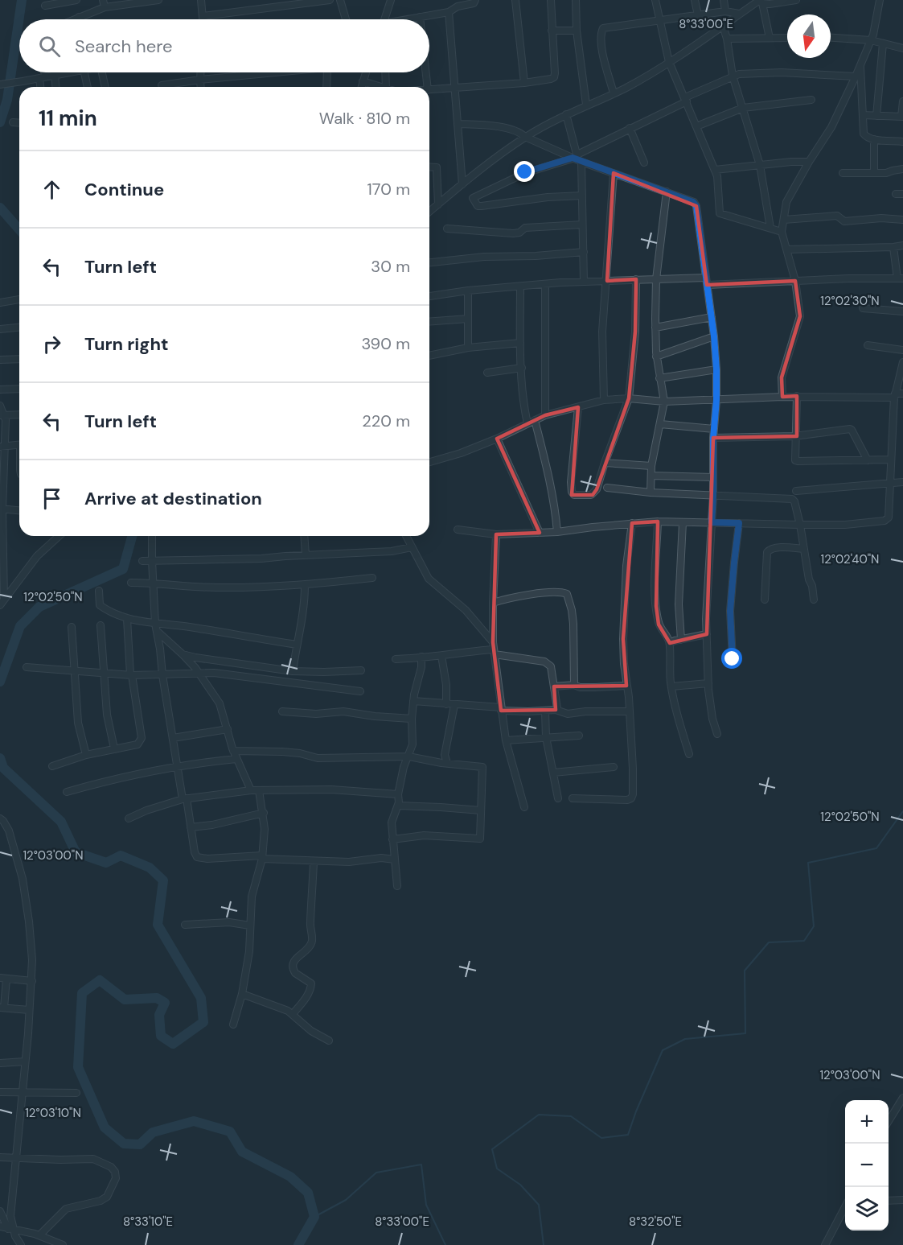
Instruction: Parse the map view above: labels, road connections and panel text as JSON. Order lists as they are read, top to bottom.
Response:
{
  "north": "bottom",
  "page": {
    "search": "Search here",
    "heading": ["11 min", "Walk · 810 m"],
    "list": [
      ["Continue", "170 m"],
      ["Turn left", "30 m"],
      ["Turn right", "390 m"],
      ["Turn left", "220 m"],
      "Arrive at destination"
    ],
    "map_buttons": ["+", "−"]
  },
  "coordinates": [
    "8°33'00\"E",
    "12°02'30\"N",
    "12°02'40\"N",
    "12°02'50\"N",
    "12°03'00\"N",
    "12°03'10\"N",
    "8°33'10\"E",
    "8°32'50\"E"
  ]
}
